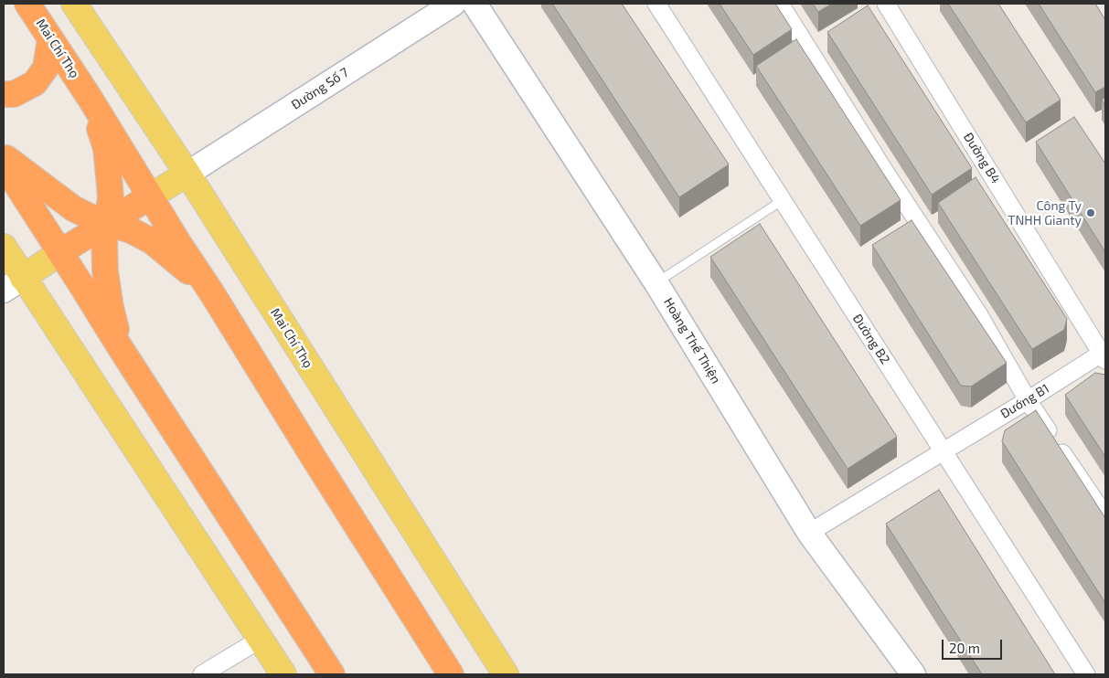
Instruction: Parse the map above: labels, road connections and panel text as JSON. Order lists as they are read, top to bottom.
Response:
{
  "streets": {
    "highway": ["Mai Chí Thọ"],
    "street": [
      "Đường Số 7",
      "Đường B4",
      "Đường B2",
      "Hoàng Thế Thiện",
      "Đướng B1"
    ]
  },
  "crossings": [
    ["Mai Chí Thọ", "Đường Số 7"],
    ["Đường B4", "Đướng B1"],
    ["Đường B2", "Đướng B1"],
    ["Hoàng Thế Thiện", "Đướng B1"]
  ],
  "places": ["Công Ty TNHH Gianty"],
  "scale_bar": "20 m"
}
